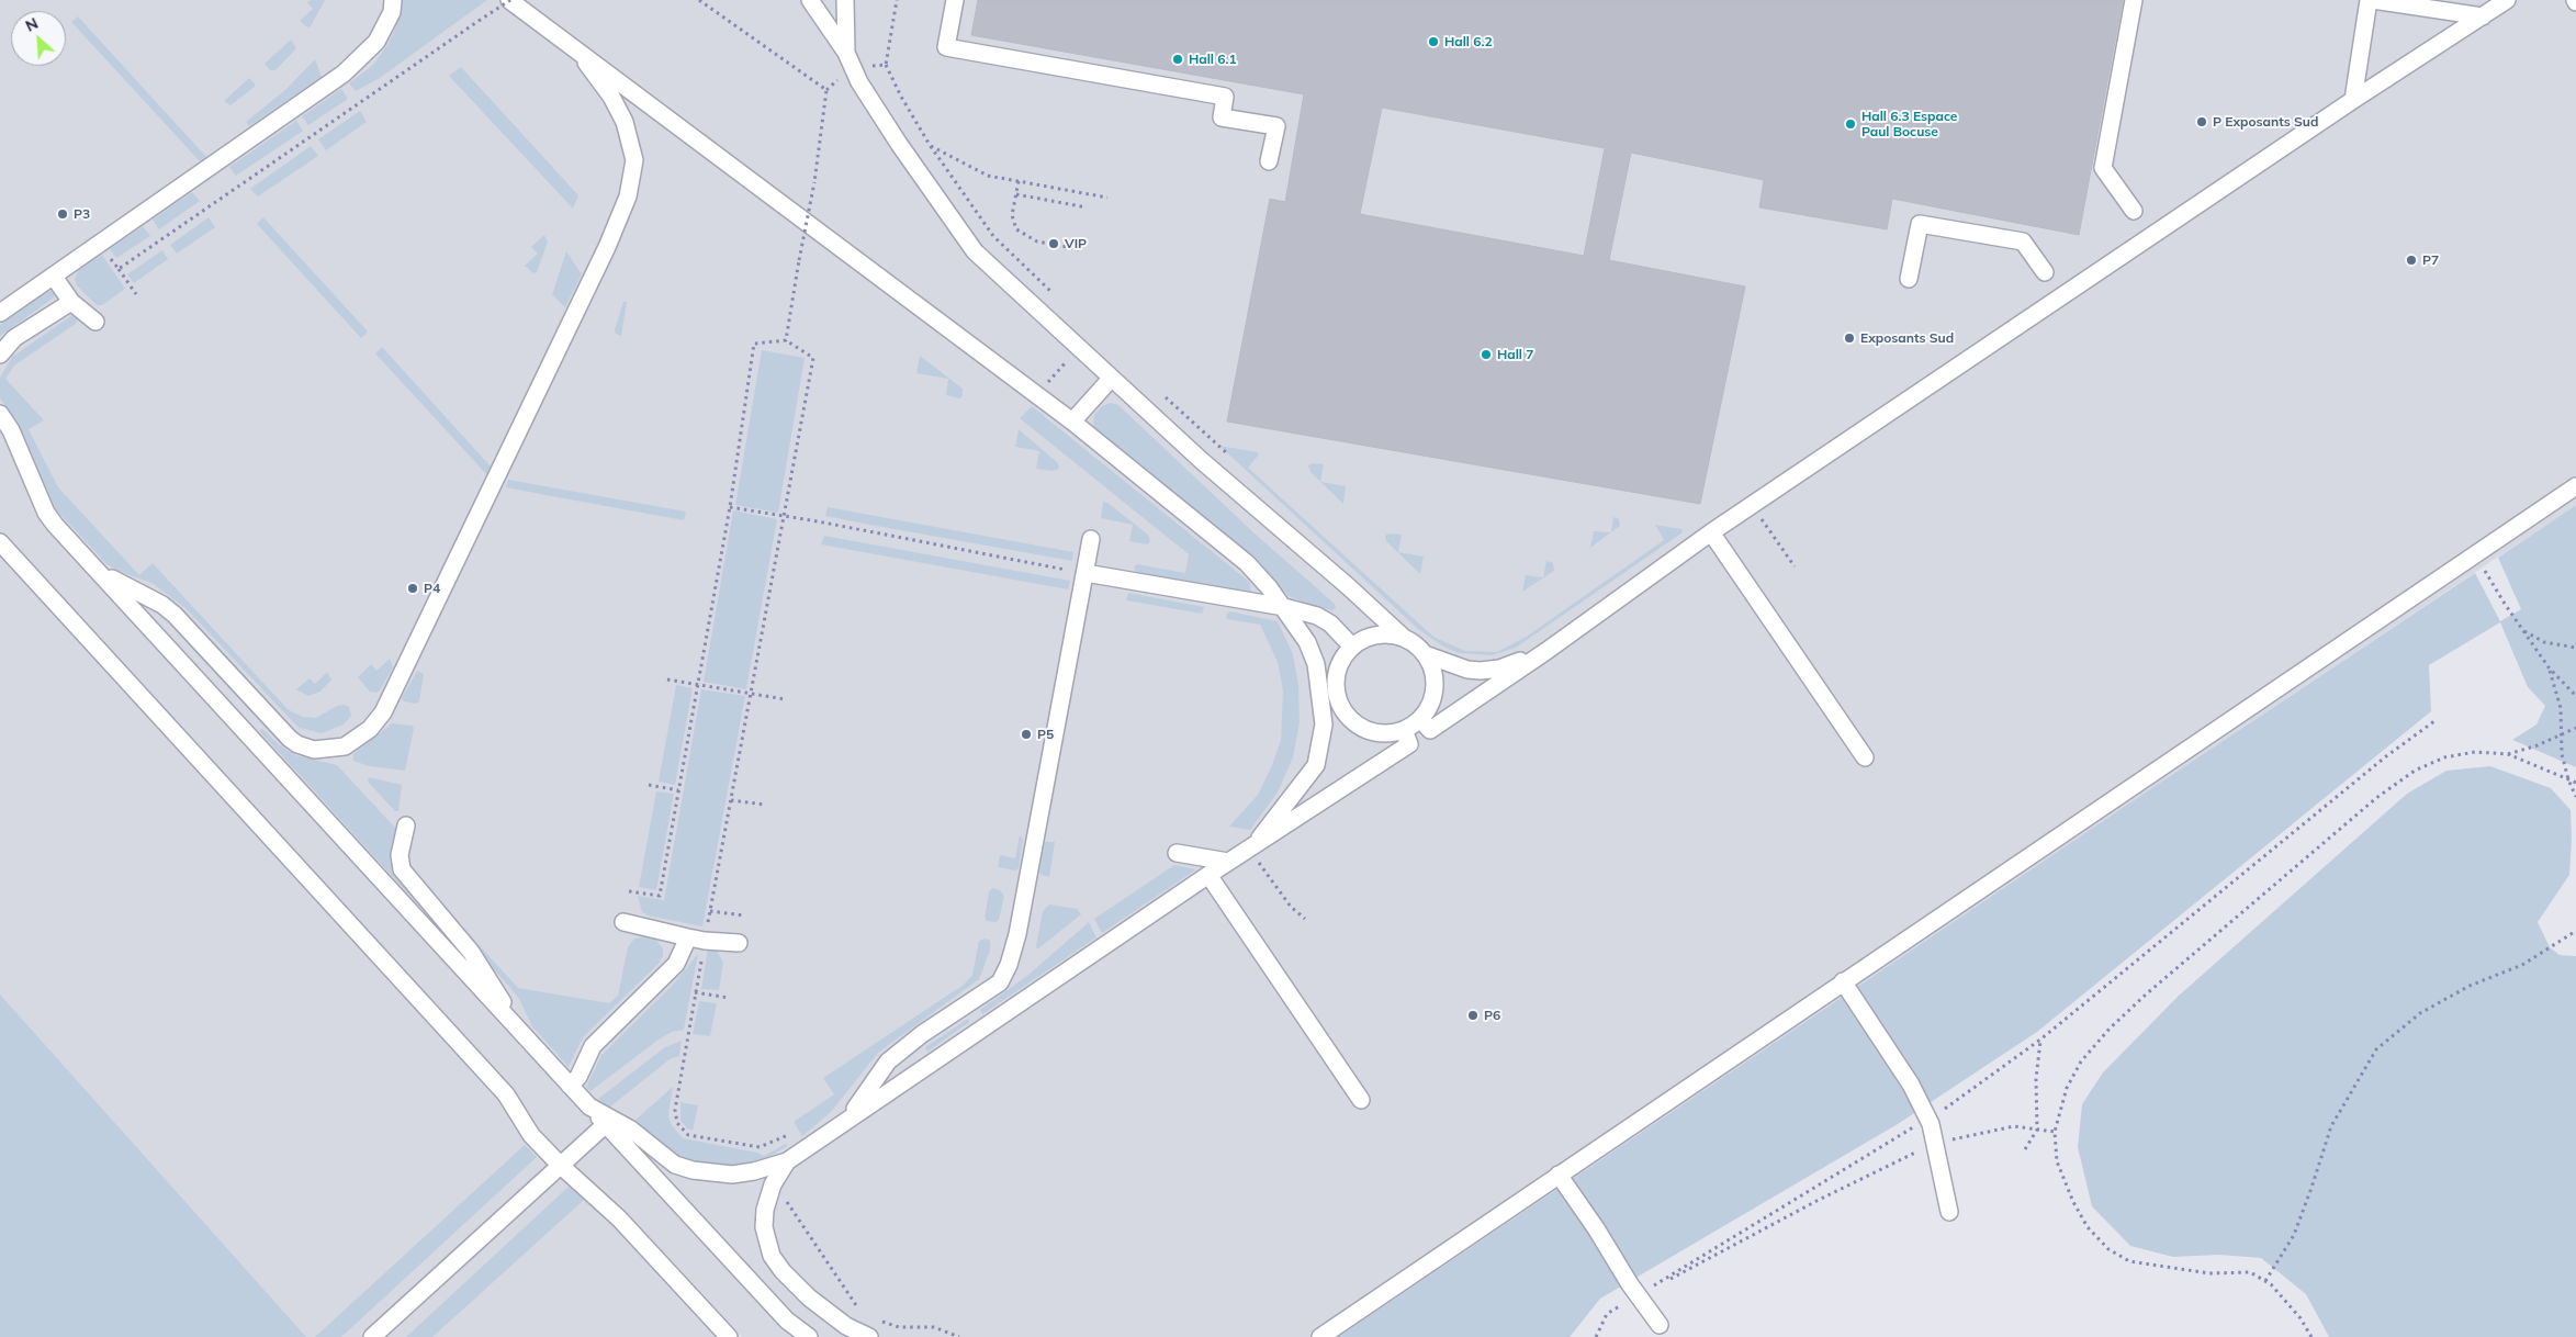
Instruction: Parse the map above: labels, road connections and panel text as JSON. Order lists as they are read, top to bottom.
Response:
{
  "places": [
    "Hall 6.2",
    "Hall 6.1",
    "P Exposants Sud",
    "Hall 6.3 Espace Paul Bocuse",
    "P3",
    "VIP",
    "P7",
    "Exposants Sud",
    "Hall 7",
    "P4",
    "P5",
    "P6"
  ],
  "north": "top left"
}
